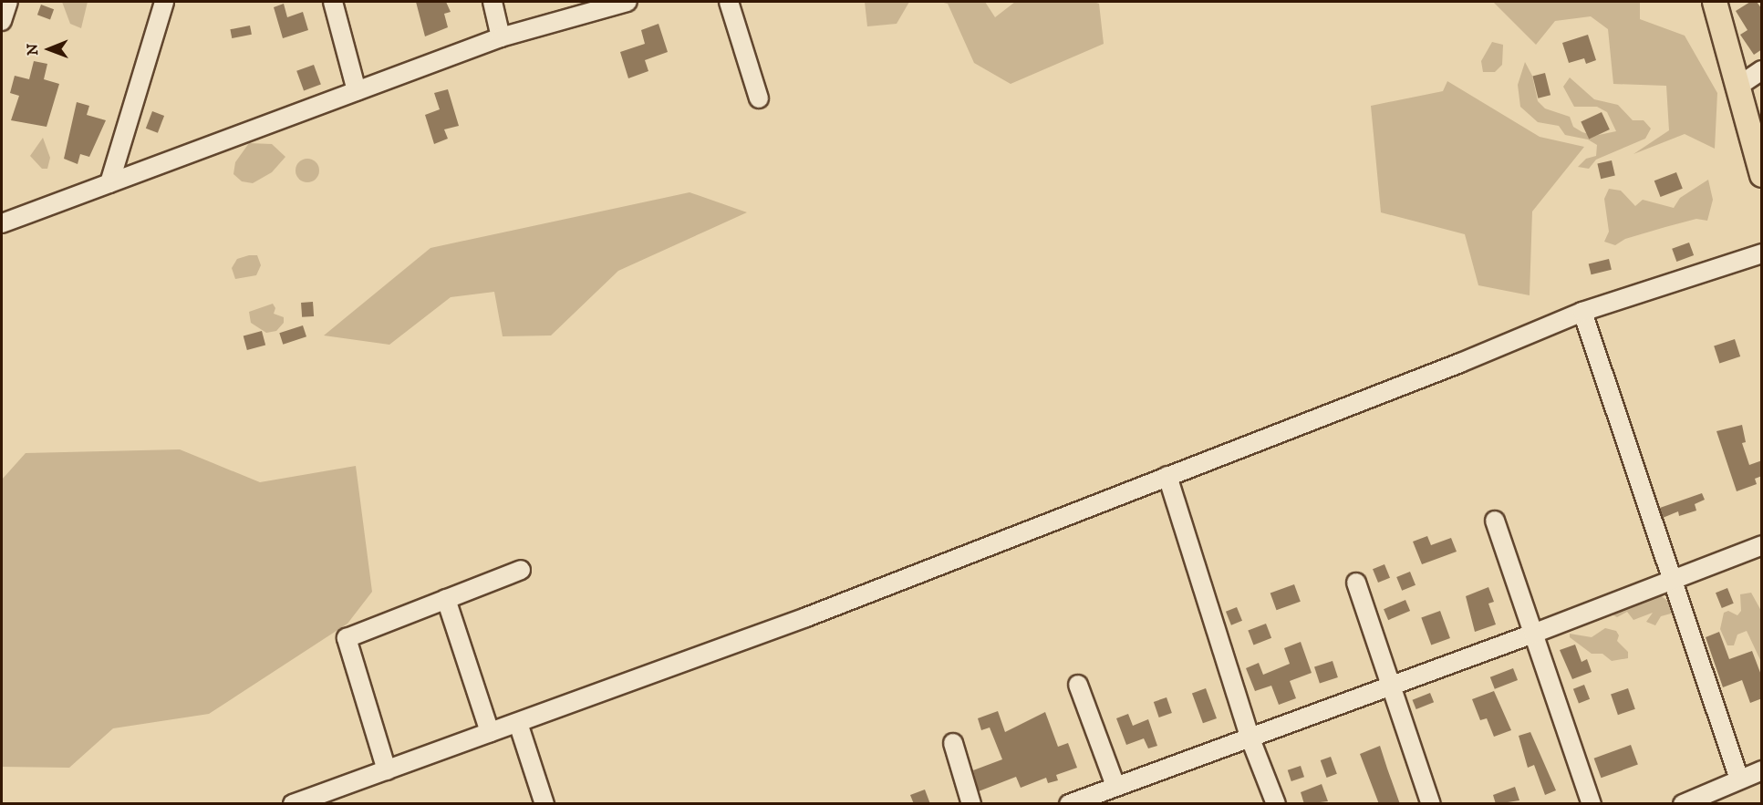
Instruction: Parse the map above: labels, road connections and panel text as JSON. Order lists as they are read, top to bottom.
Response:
{
  "north": "left"
}
